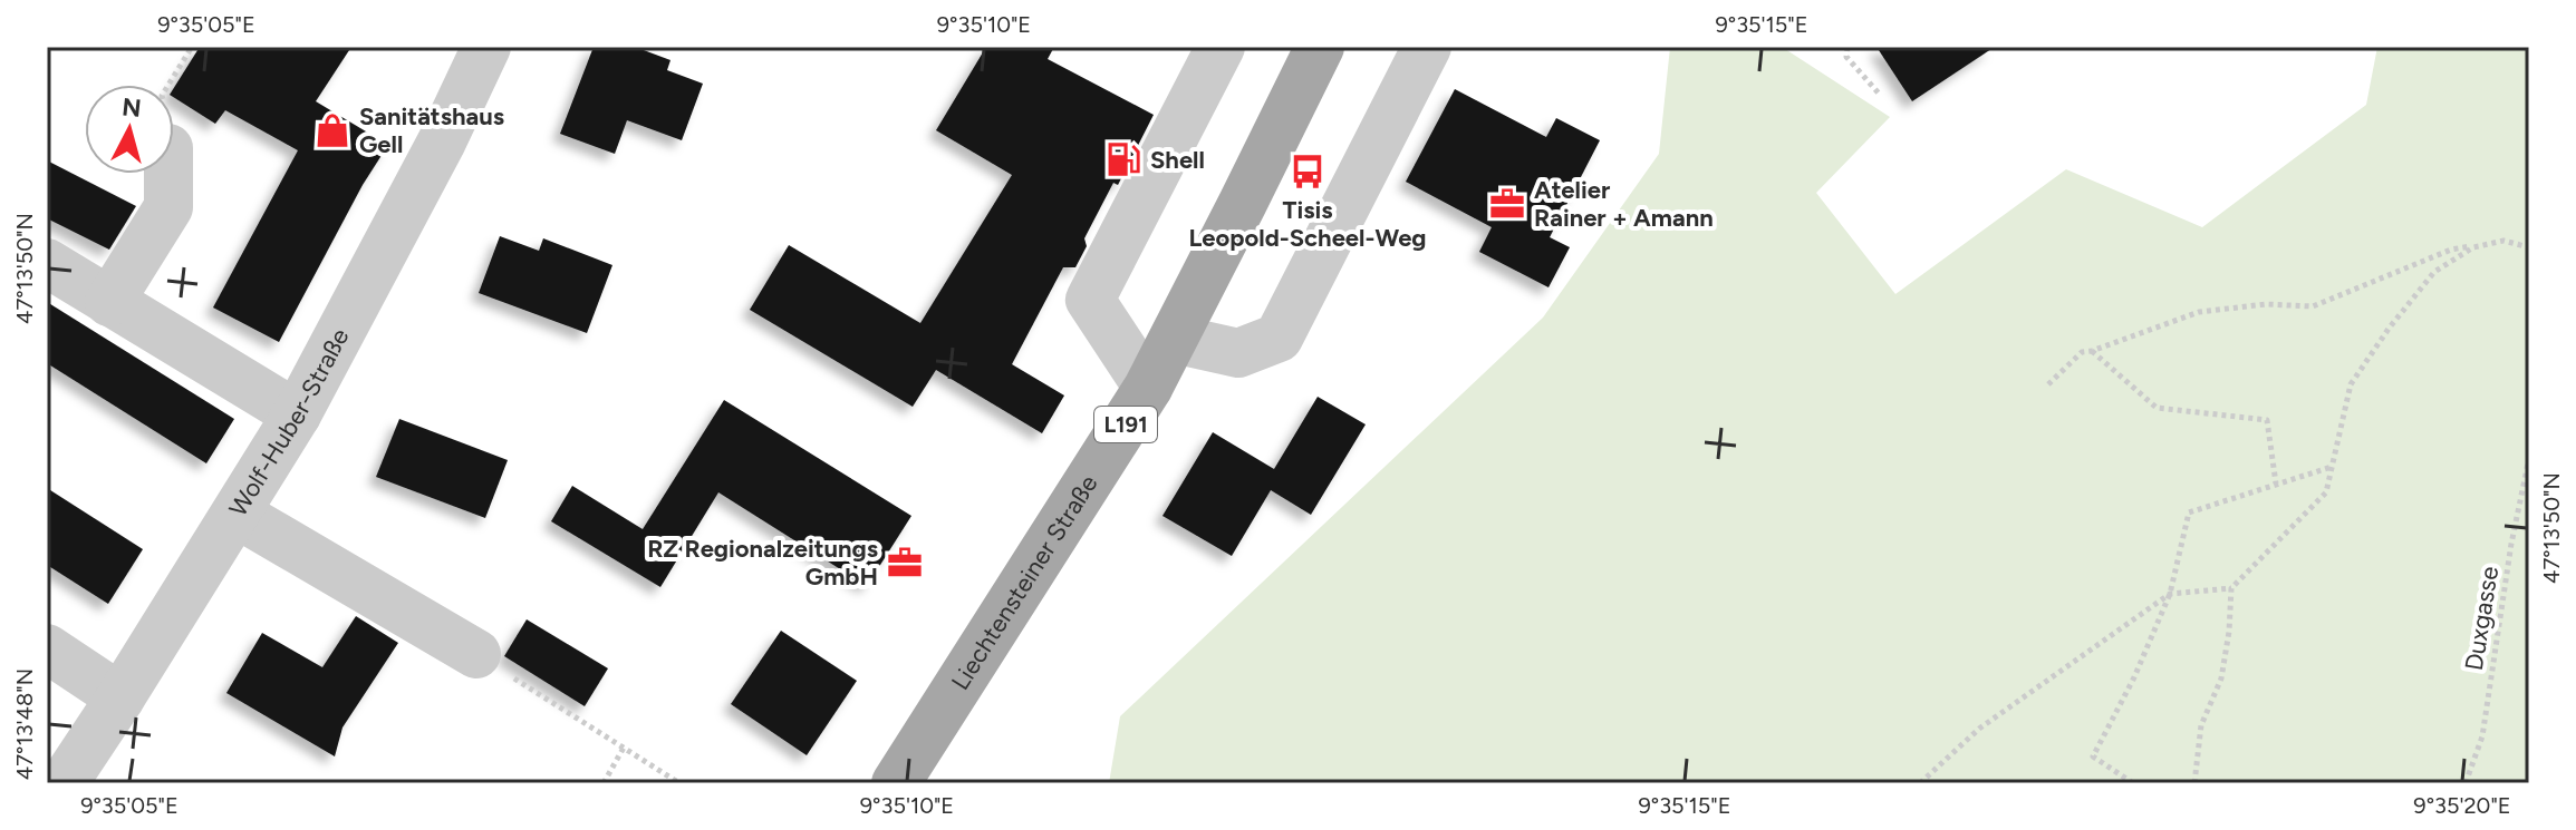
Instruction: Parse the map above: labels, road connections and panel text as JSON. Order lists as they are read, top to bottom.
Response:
{
  "streets": {
    "main road": ["L191", "Liechtensteiner Straße"],
    "street": ["Wolf-Huber-Straße"],
    "path": ["Duxgasse"]
  },
  "places": {
    "shop": ["Sanitätshaus Gell"],
    "fuel station": ["Shell"],
    "bus stop": ["Tisis Leopold-Scheel-Weg"],
    "office": ["Atelier Rainer + Amann", "RZ Regionalzeitungs GmbH"]
  },
  "north": "top",
  "coordinates": [
    "9°35'05\"E",
    "9°35'10\"E",
    "9°35'15\"E",
    "47°13'50\"N",
    "47°13'48\"N",
    "9°35'20\"E"
  ]
}
